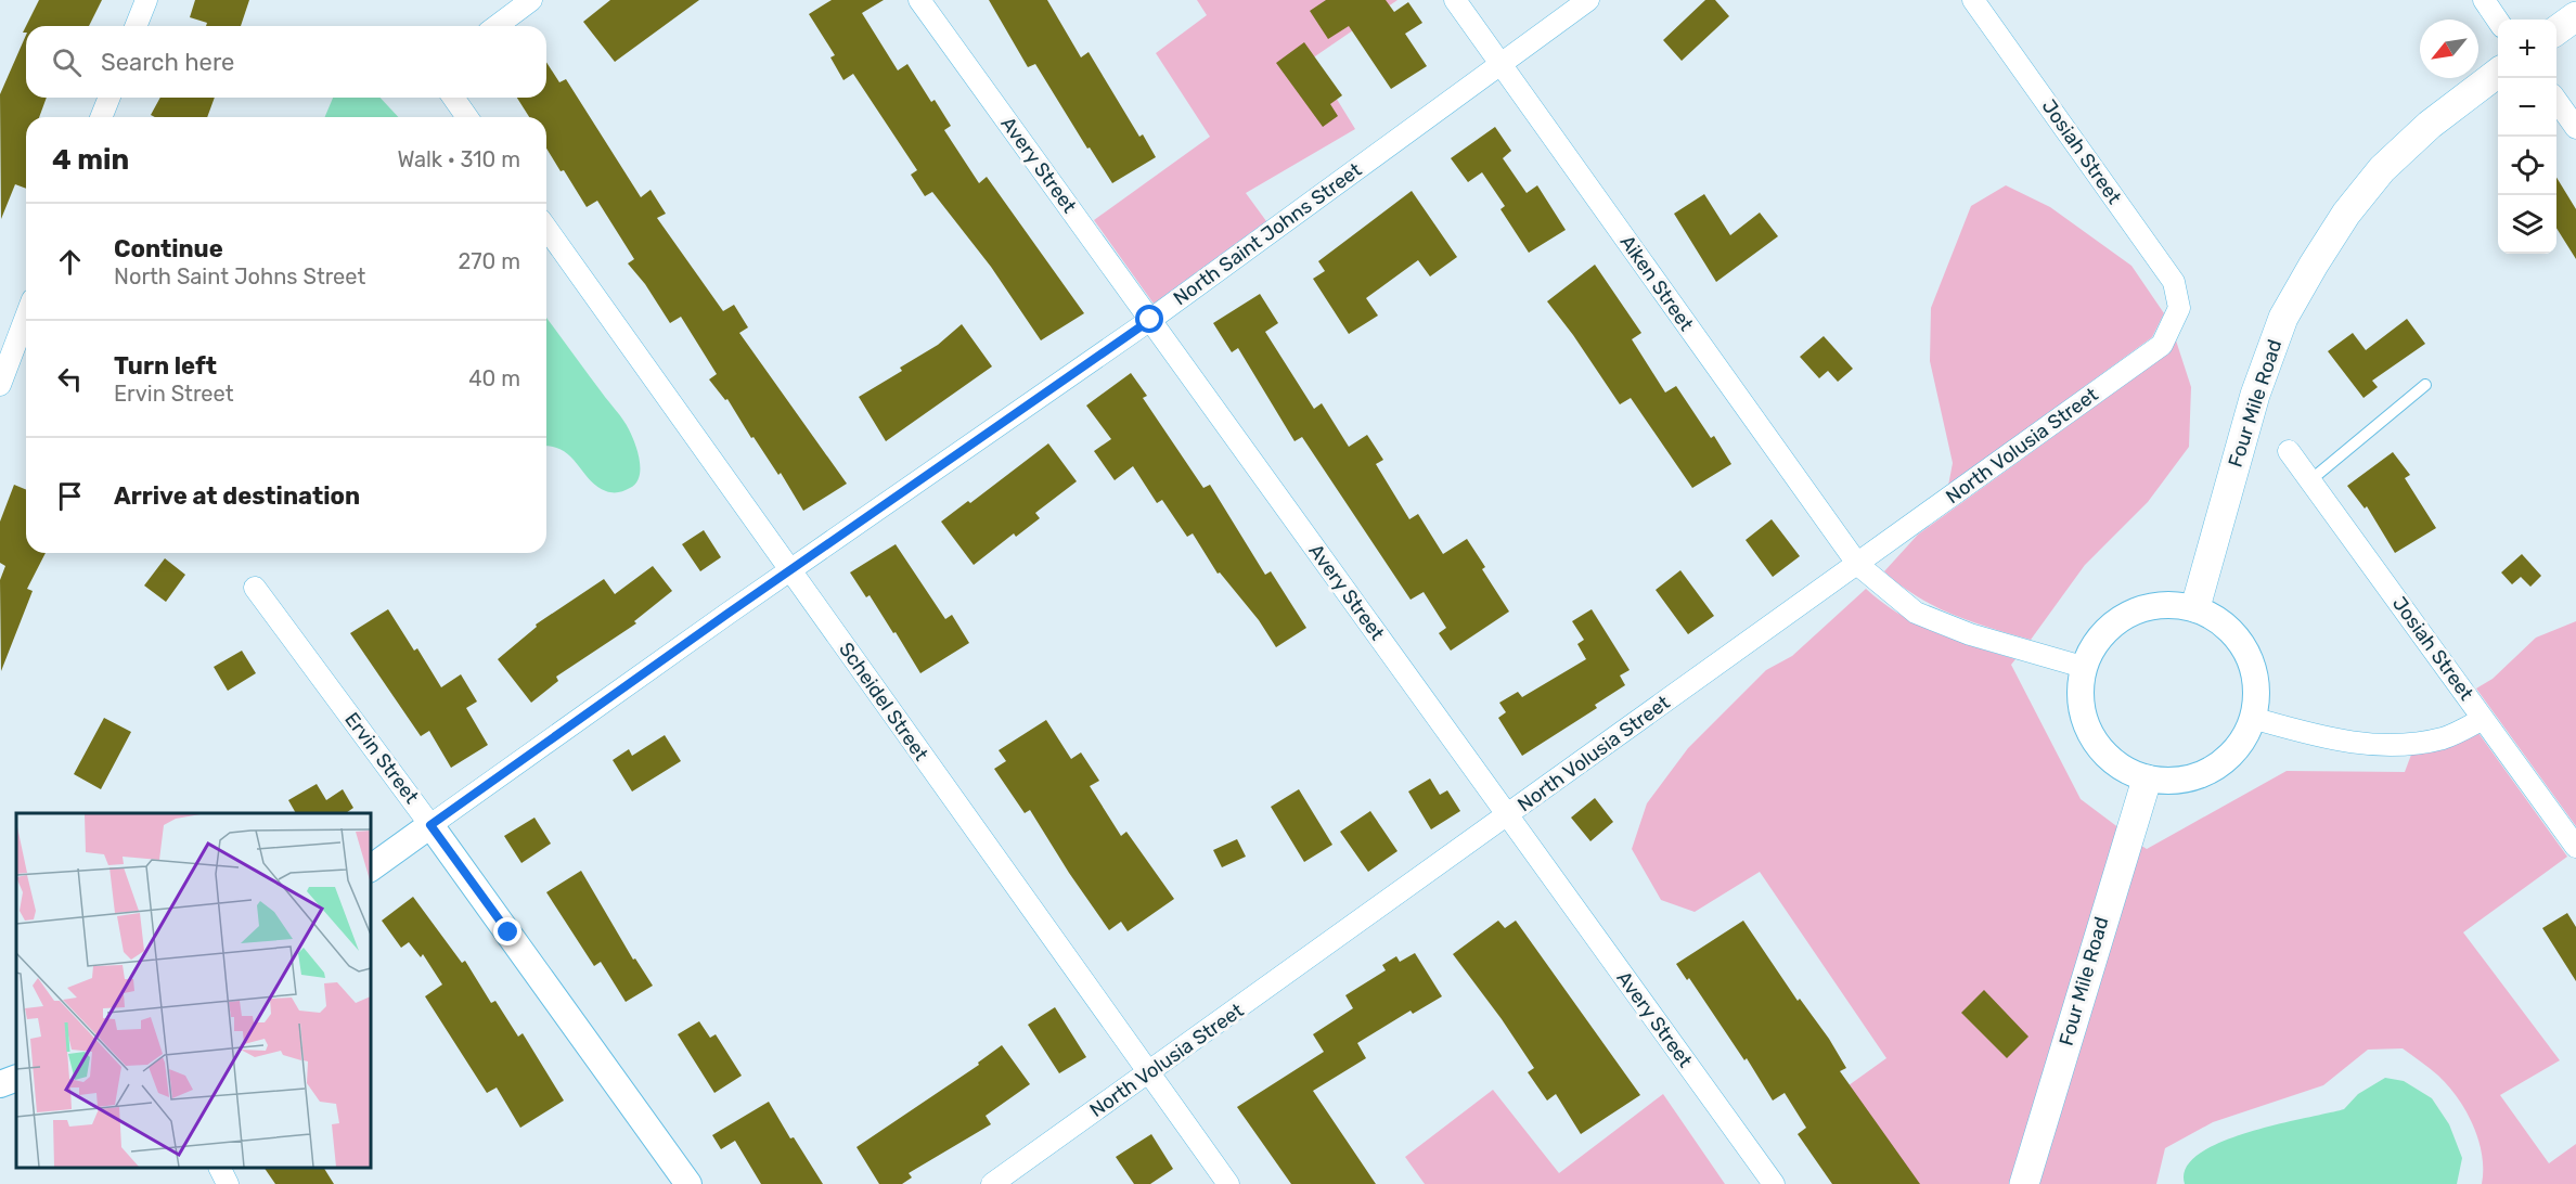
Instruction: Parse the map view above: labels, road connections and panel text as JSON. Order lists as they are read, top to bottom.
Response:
{
  "streets": {
    "main road": ["Four Mile Road"],
    "street": [
      "Josiah Street",
      "Avery Street",
      "North Saint Johns Street",
      "Aiken Street",
      "North Volusia Street",
      "Scheidel Street",
      "Ervin Street"
    ]
  },
  "crossings": [
    ["Josiah Street", "North Volusia Street"],
    ["Avery Street", "North Saint Johns Street"],
    ["Avery Street", "North Volusia Street"],
    ["North Saint Johns Street", "Aiken Street"],
    ["North Saint Johns Street", "Scheidel Street"],
    ["North Saint Johns Street", "Ervin Street"],
    ["Aiken Street", "Four Mile Road"],
    ["Aiken Street", "North Volusia Street"],
    ["North Volusia Street", "Scheidel Street"]
  ],
  "north": "bottom left",
  "page": {
    "map_buttons": ["+", "−"],
    "search": "Search here",
    "heading": ["4 min", "Walk · 310 m"],
    "list": [
      ["Continue", "North Saint Johns Street", "270 m"],
      ["Turn left", "Ervin Street", "40 m"],
      "Arrive at destination"
    ]
  }
}
